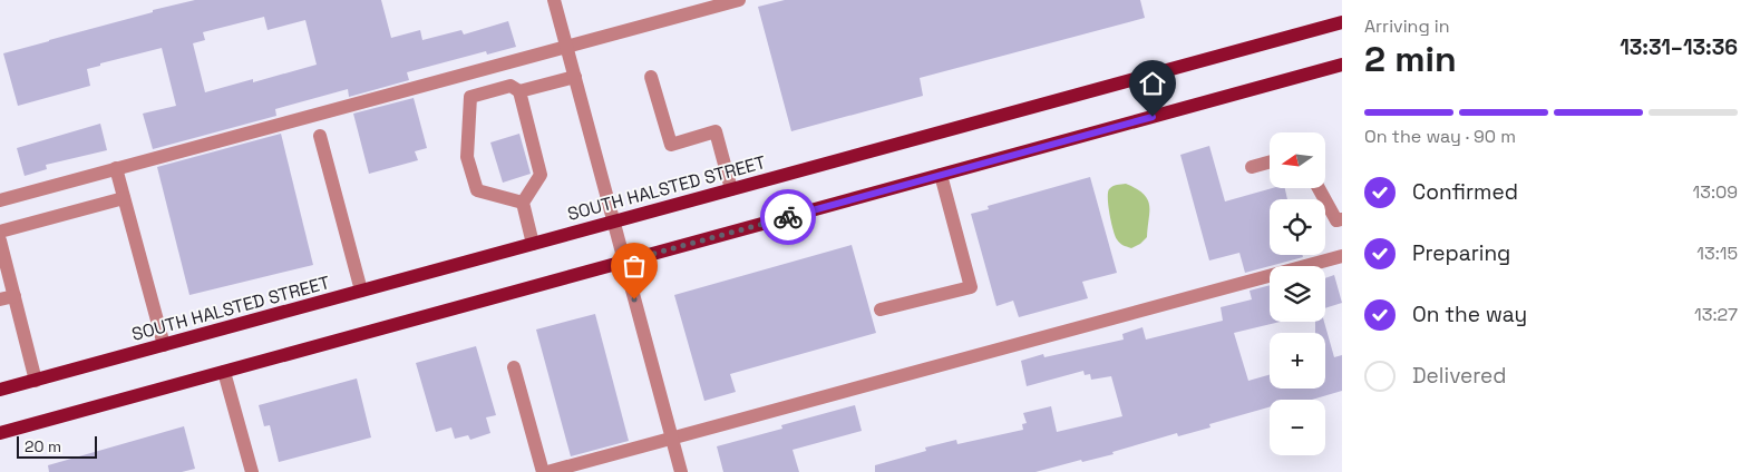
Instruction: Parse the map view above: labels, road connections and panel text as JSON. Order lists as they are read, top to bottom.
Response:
{
  "streets": {
    "main road": ["SOUTH HALSTED STREET"]
  },
  "scale_bar": "20 m",
  "north": "left",
  "page": {
    "heading": ["2 min", "Arriving in", "13:31–13:36"],
    "bar": "On the way · 90 m",
    "map_buttons": ["+", "−"],
    "list": [
      ["Confirmed", "13:09"],
      ["Preparing", "13:15"],
      ["On the way", "13:27"],
      "Delivered"
    ],
    "scale": "20 m"
  }
}
